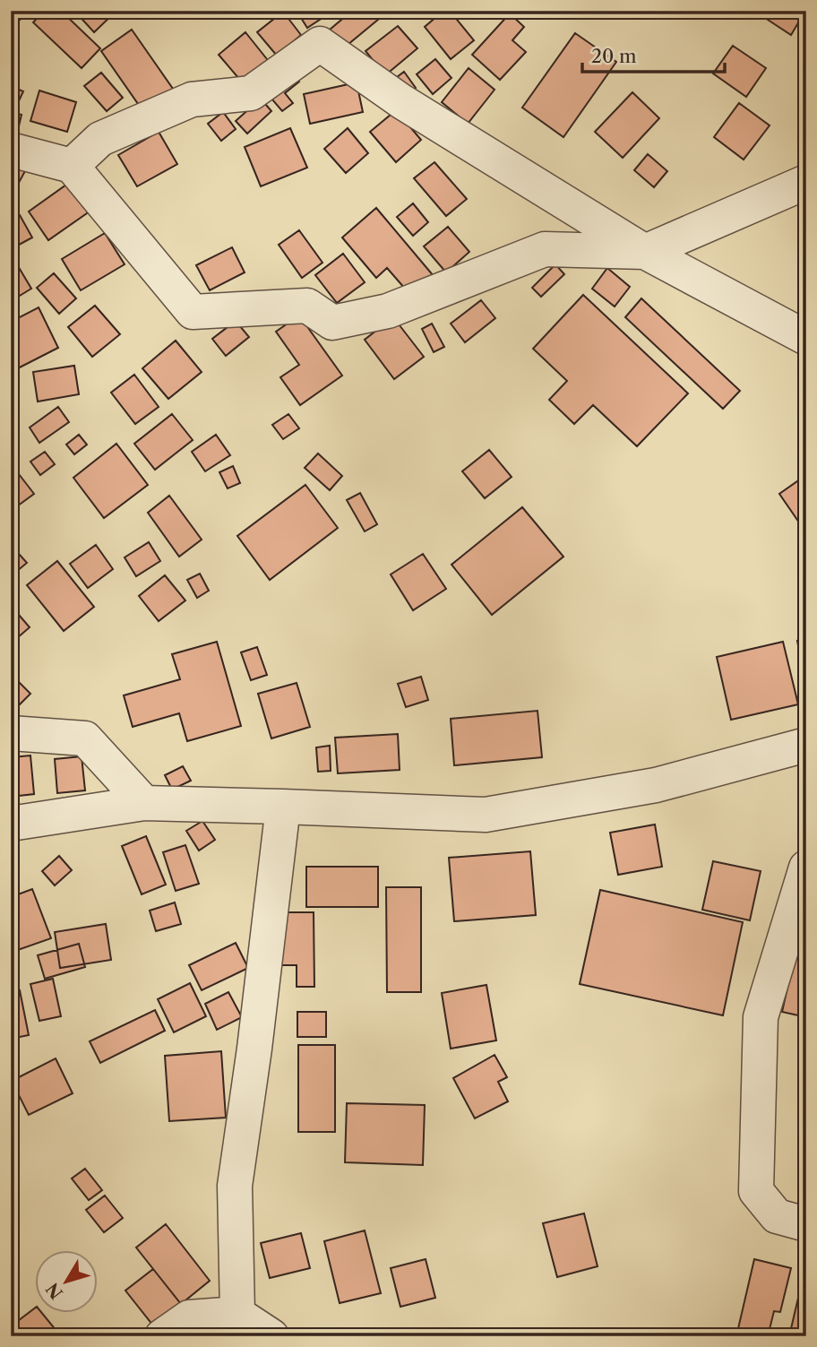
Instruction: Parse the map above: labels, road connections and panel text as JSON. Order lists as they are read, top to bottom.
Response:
{
  "scale_bar": "20 m",
  "north": "bottom left"
}
